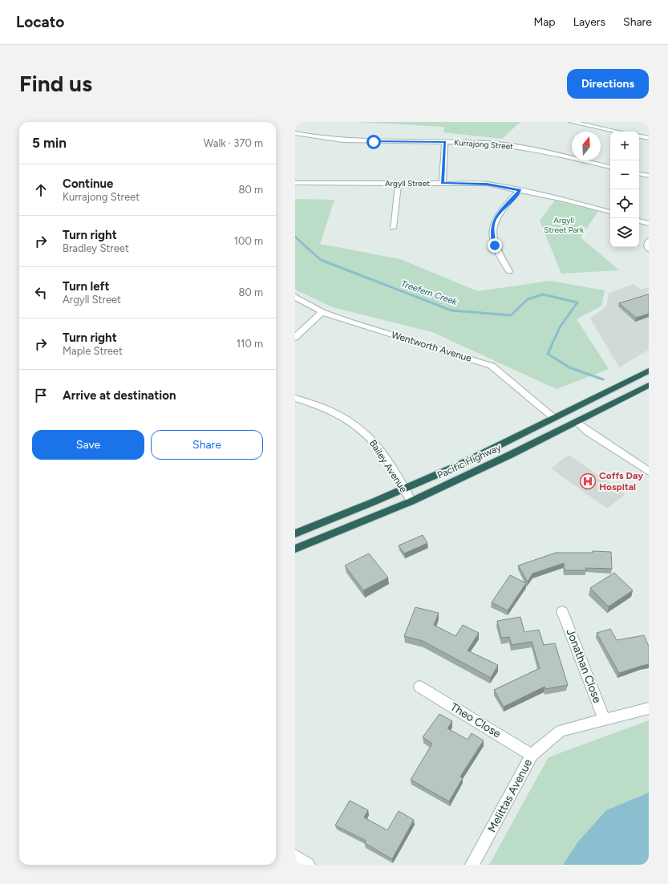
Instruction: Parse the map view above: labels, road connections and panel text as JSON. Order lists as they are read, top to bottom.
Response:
{
  "streets": {
    "highway": ["Pacific Highway"],
    "street": [
      "Kurrajong Street",
      "Argyll Street",
      "Wentworth Avenue",
      "Bailey Avenue",
      "Jonathan Close",
      "Theo Close",
      "Melittas Avenue"
    ]
  },
  "crossings": [
    ["Wentworth Avenue", "Pacific Highway"],
    ["Pacific Highway", "Bailey Avenue"],
    ["Jonathan Close", "Melittas Avenue"],
    ["Theo Close", "Melittas Avenue"]
  ],
  "water": ["Treefern Creek"],
  "parks": ["Argyll Street Park"],
  "places": {
    "hospital": ["Coffs Day Hospital"]
  },
  "north": "top",
  "page": {
    "header": "Locato",
    "nav": ["Map", "Layers", "Share"],
    "buttons": [
      "Directions",
      ["Save", "Share"]
    ],
    "title": "Find us",
    "heading": ["5 min", "Walk · 370 m"],
    "map_buttons": ["+", "−"],
    "list": [
      ["Continue", "Kurrajong Street", "80 m"],
      ["Turn right", "Bradley Street", "100 m"],
      ["Turn left", "Argyll Street", "80 m"],
      ["Turn right", "Maple Street", "110 m"],
      "Arrive at destination"
    ]
  }
}
